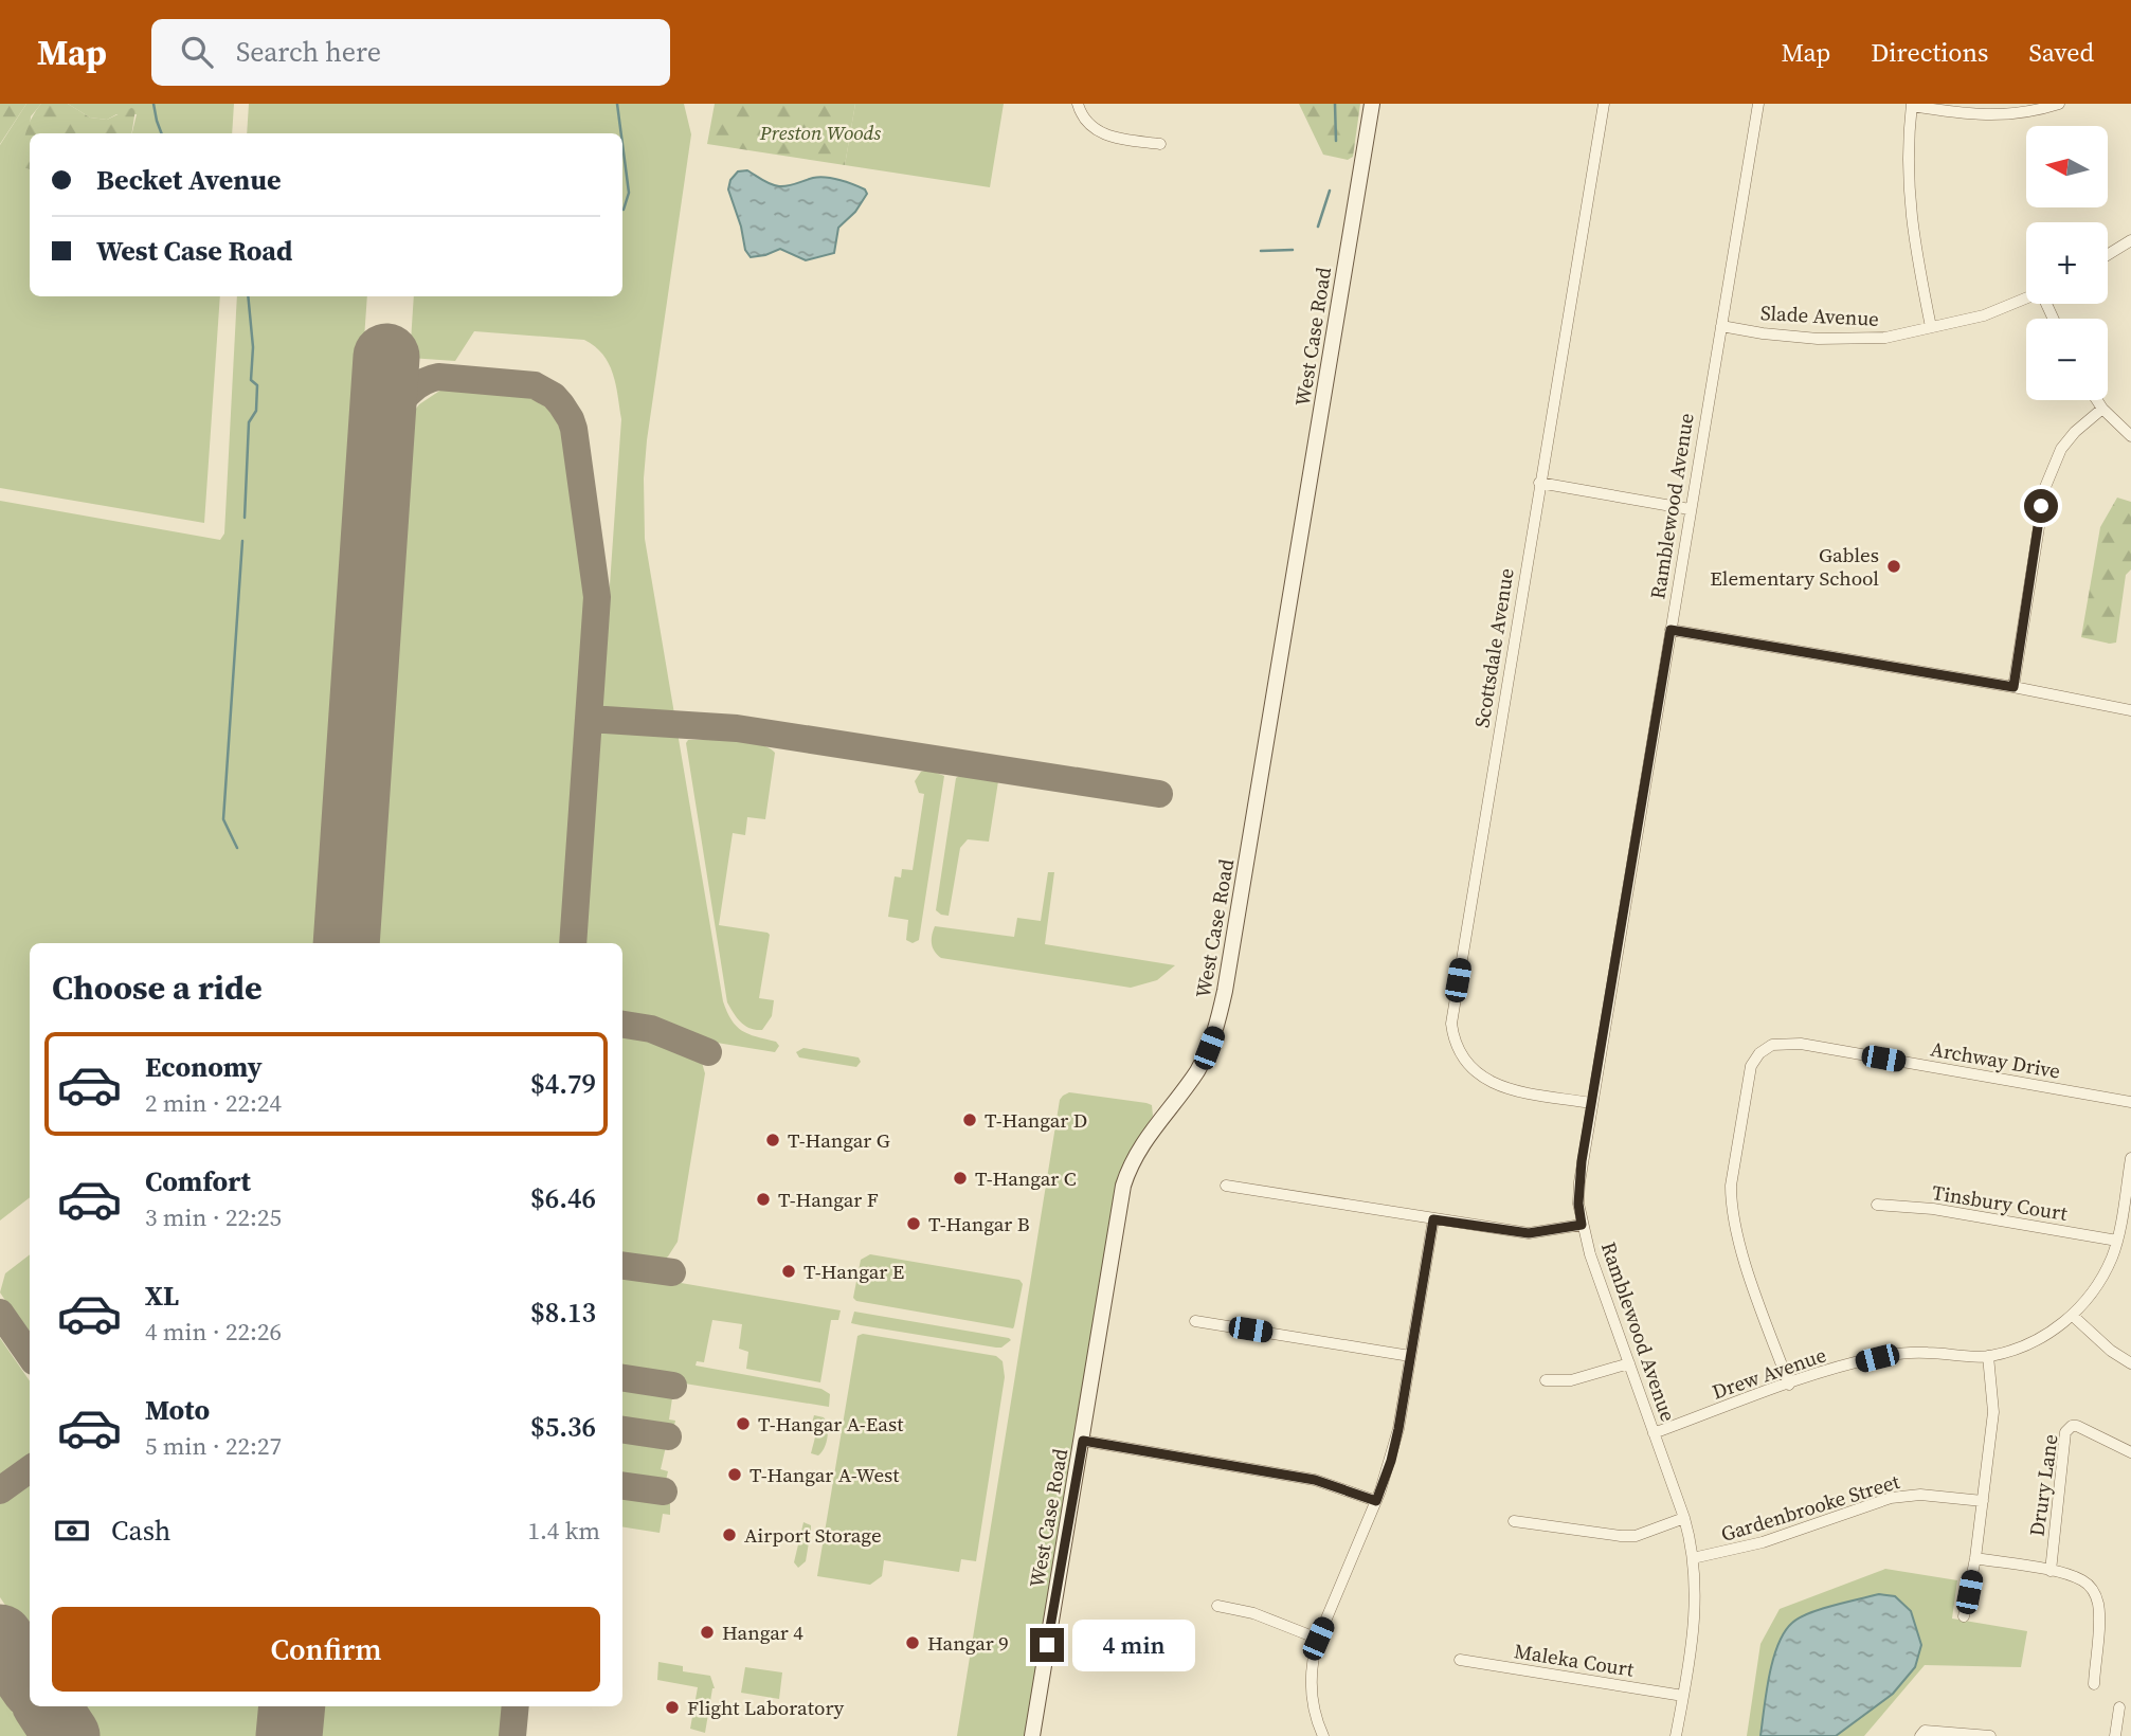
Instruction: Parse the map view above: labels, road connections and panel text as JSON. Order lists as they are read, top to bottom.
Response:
{
  "streets": {
    "main road": ["West Case Road"],
    "street": [
      "Slade Avenue",
      "Ramblewood Avenue",
      "Scottsdale Avenue",
      "Archway Drive",
      "Tinsbury Court",
      "Drew Avenue",
      "Drury Lane",
      "Gardenbrooke Street",
      "Maleka Court"
    ]
  },
  "crossings": [
    ["Slade Avenue", "Ramblewood Avenue"],
    ["Ramblewood Avenue", "Scottsdale Avenue"],
    ["Ramblewood Avenue", "Drew Avenue"],
    ["Ramblewood Avenue", "Gardenbrooke Street"],
    ["Ramblewood Avenue", "Maleka Court"],
    ["Archway Drive", "Drew Avenue"],
    ["Tinsbury Court", "Drew Avenue"]
  ],
  "parks": ["Preston Woods"],
  "places": [
    "Gables Elementary School",
    "T-Hangar D",
    "T-Hangar G",
    "T-Hangar C",
    "T-Hangar F",
    "T-Hangar B",
    "T-Hangar E",
    "T-Hangar A-East",
    "T-Hangar A-West",
    "Airport Storage",
    "Hangar 4",
    "Hangar 9",
    "Flight Laboratory"
  ],
  "north": "left",
  "page": {
    "header": "Map",
    "search": "Search here",
    "nav": ["Map", "Directions", "Saved"],
    "map_buttons": ["+", "−"],
    "banner": ["Becket Avenue", "West Case Road"],
    "heading": "Choose a ride",
    "list": [
      {
        "name": "Economy",
        "note": "2 min · 22:24",
        "value": "$4.79"
      },
      {
        "name": "Comfort",
        "note": "3 min · 22:25",
        "value": "$6.46"
      },
      {
        "name": "XL",
        "note": "4 min · 22:26",
        "value": "$8.13"
      },
      {
        "name": "Moto",
        "note": "5 min · 22:27",
        "value": "$5.36"
      }
    ],
    "pay": ["Cash", "1.4 km"],
    "buttons": "Confirm",
    "bubble": "4 min"
  }
}
